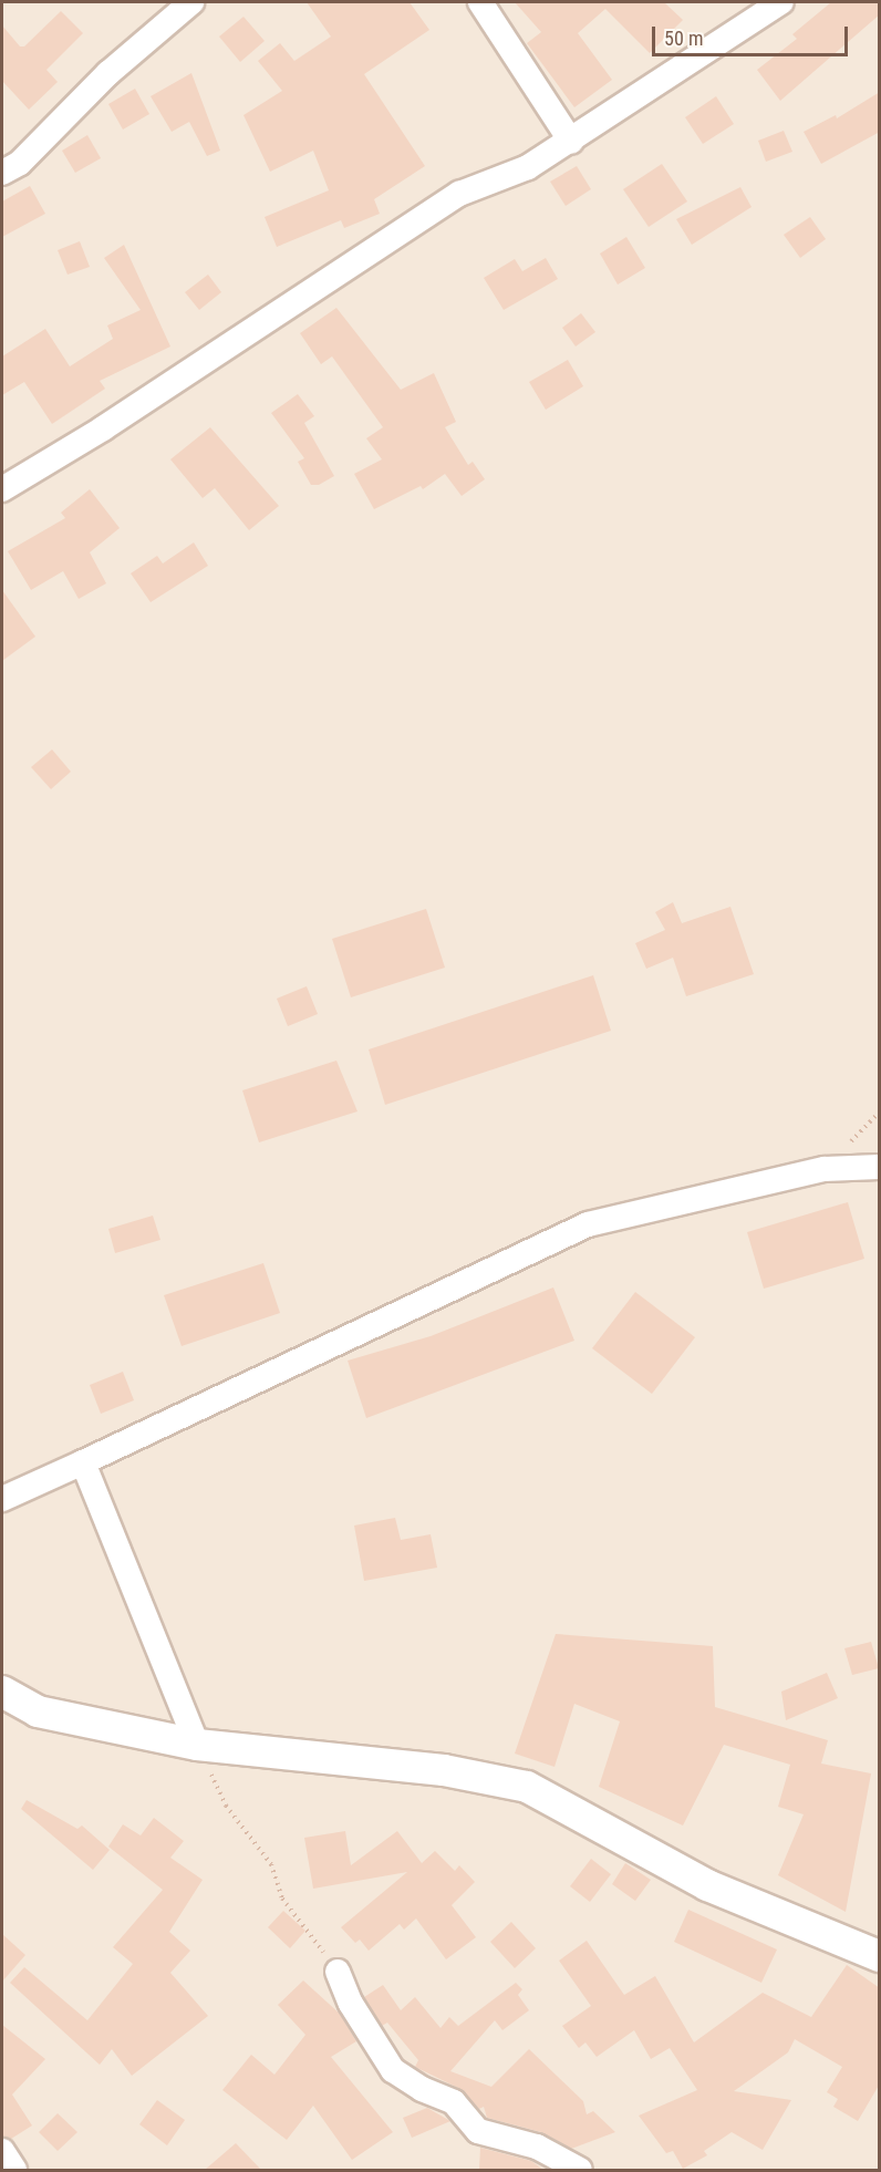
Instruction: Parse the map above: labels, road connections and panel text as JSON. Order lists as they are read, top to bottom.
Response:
{
  "scale_bar": "50 m"
}
